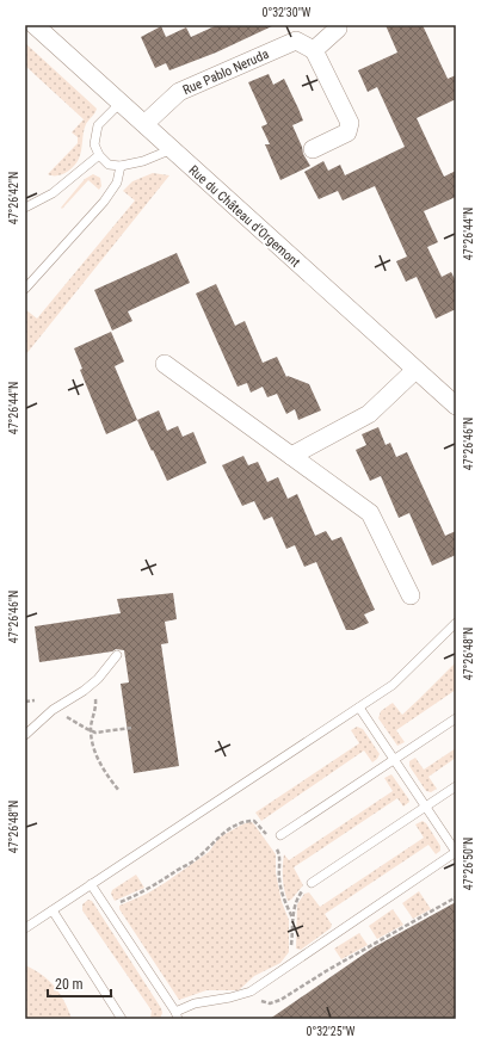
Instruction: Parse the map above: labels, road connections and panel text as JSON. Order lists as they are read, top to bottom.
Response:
{
  "streets": {
    "street": ["Rue Pablo Neruda", "Rue du Château d'Orgemont"]
  },
  "crossings": [
    ["Rue Pablo Neruda", "Rue du Château d'Orgemont"]
  ],
  "scale_bar": "20 m",
  "coordinates": [
    "0°32'30\"W",
    "47°26'42\"N",
    "47°26'44\"N",
    "47°26'46\"N",
    "47°26'48\"N",
    "47°26'50\"N",
    "0°32'25\"W"
  ]
}
